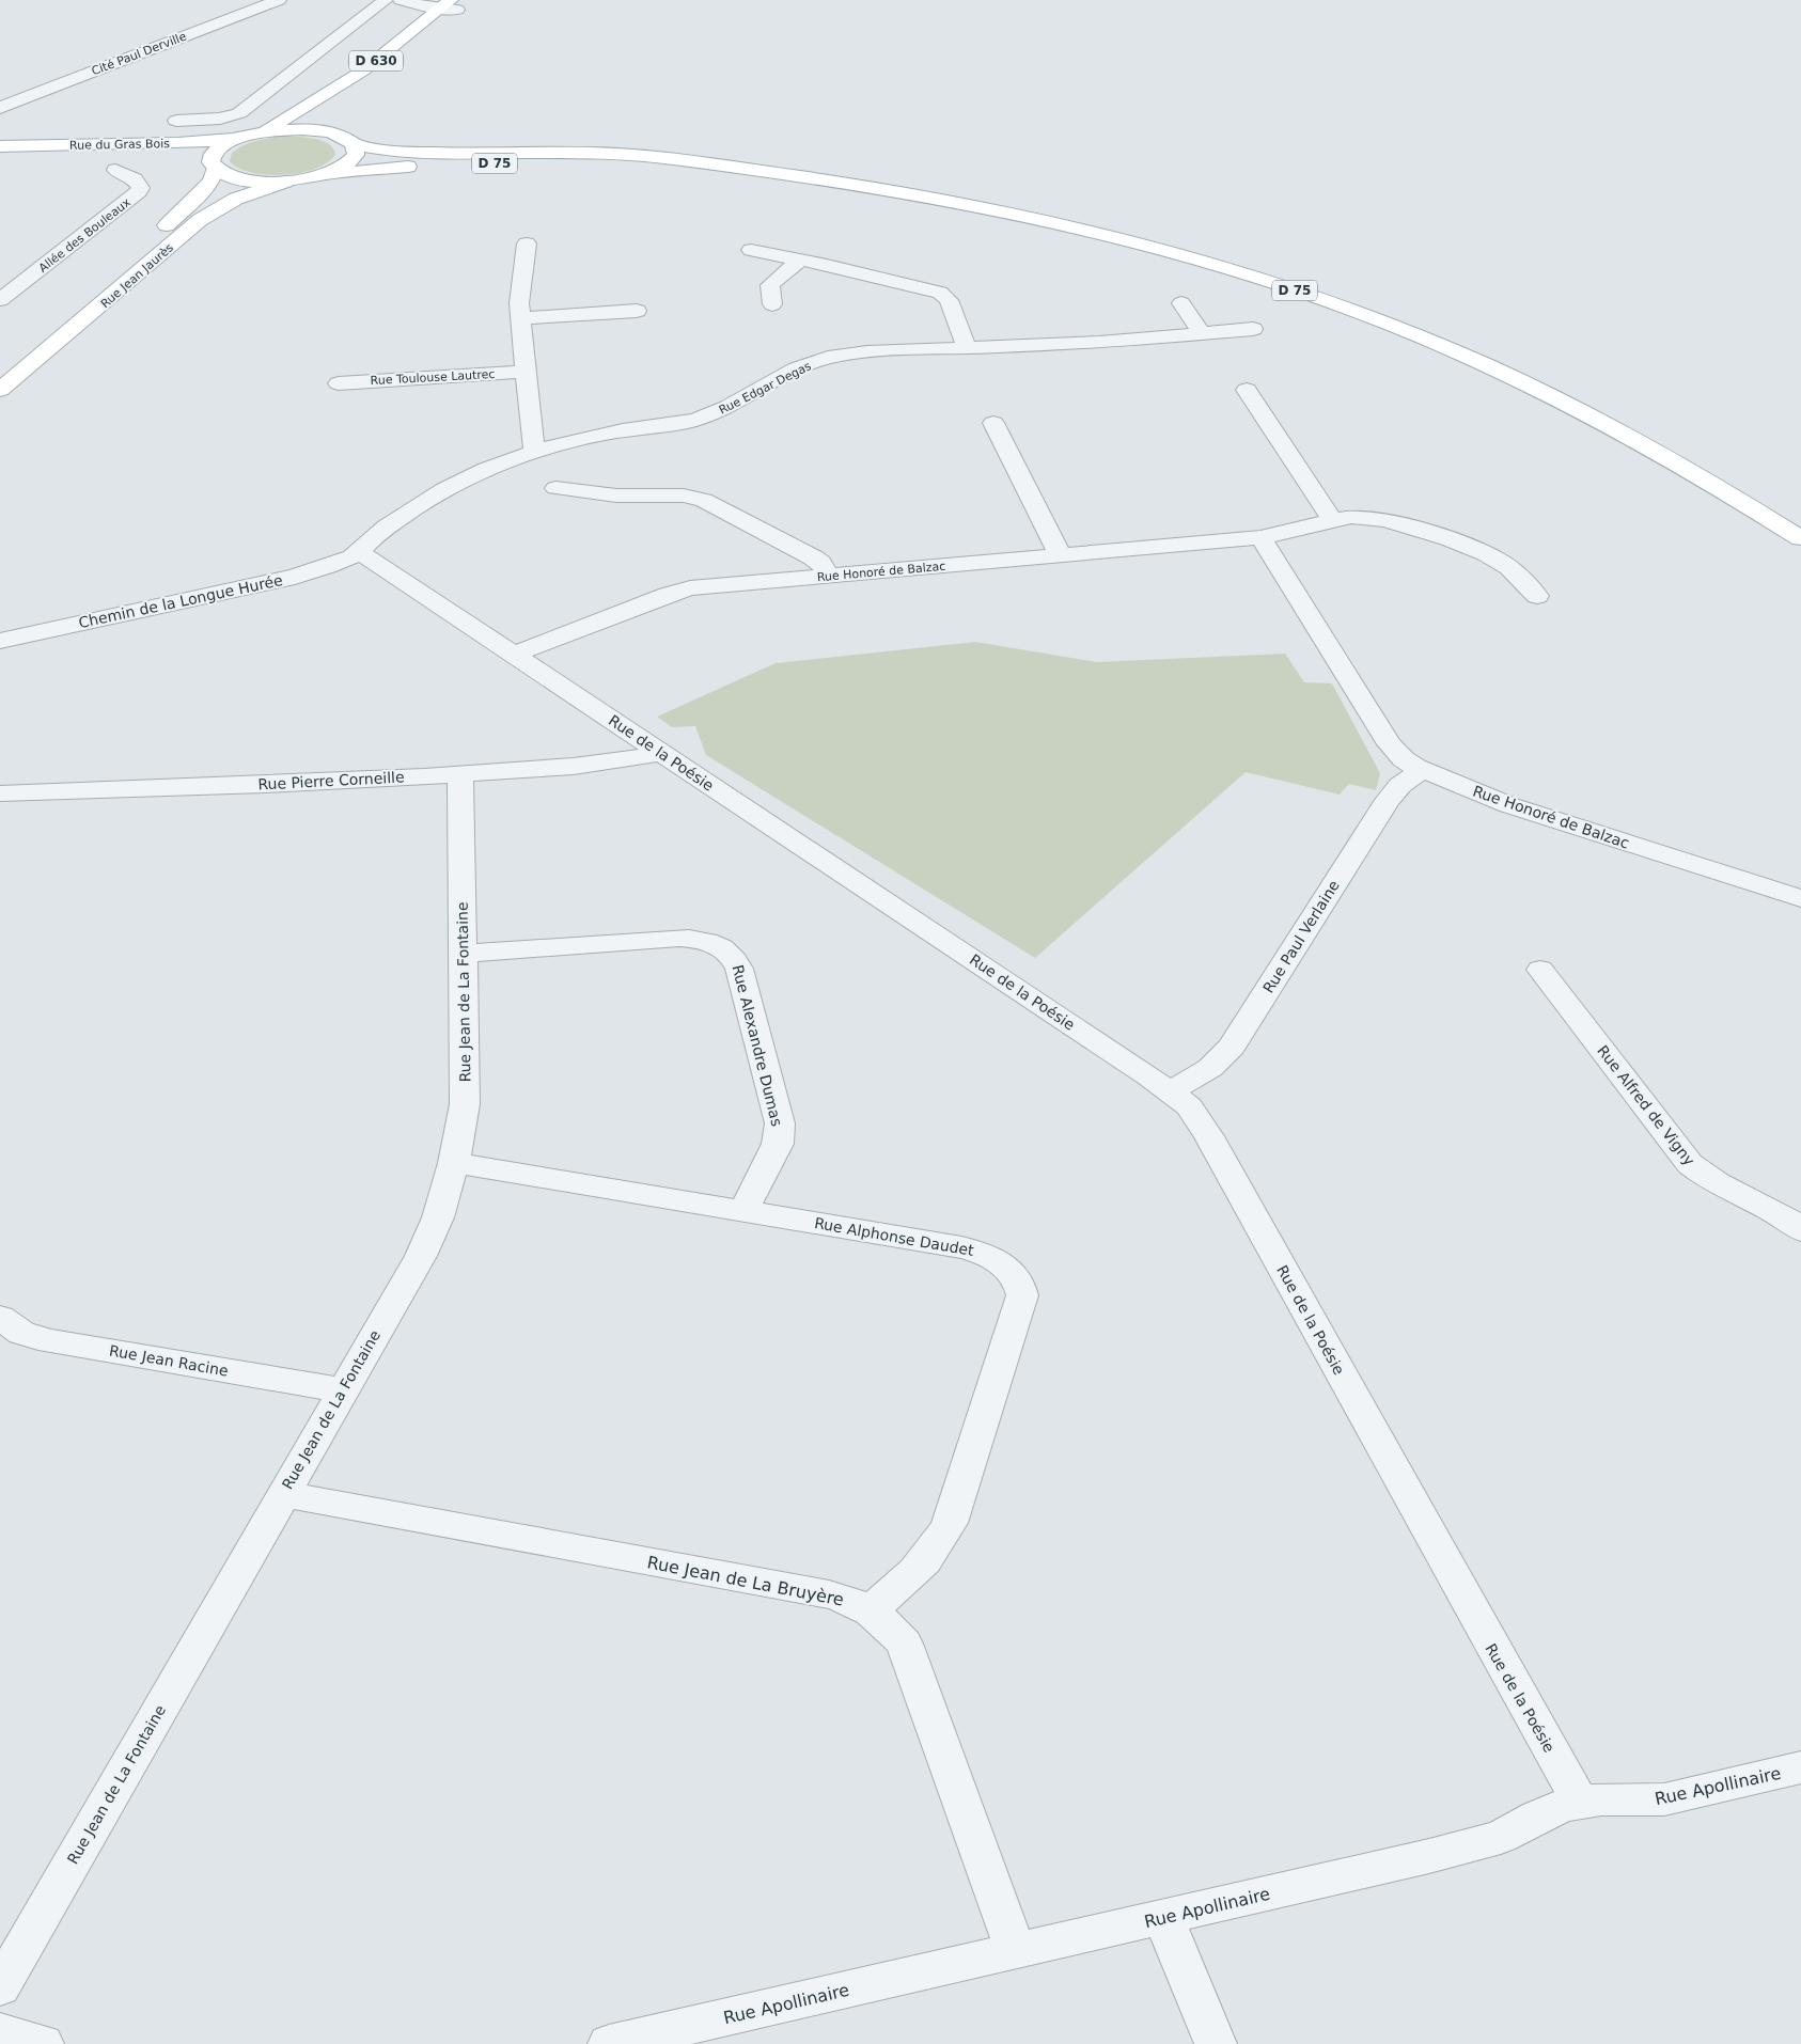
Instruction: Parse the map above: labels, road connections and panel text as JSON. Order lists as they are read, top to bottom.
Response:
{
  "streets": {
    "main road": [
      "D 630",
      "Rue du Gras Bois",
      "D 75",
      "Rue Jean Jaurès"
    ],
    "street": [
      "Cité Paul Derville",
      "Allée des Bouleaux",
      "Rue Toulouse Lautrec",
      "Rue Edgar Degas",
      "Rue Honoré de Balzac",
      "Chemin de la Longue Hurée",
      "Rue de la Poésie",
      "Rue Pierre Corneille",
      "Rue Paul Verlaine",
      "Rue Jean de La Fontaine",
      "Rue Alexandre Dumas",
      "Rue Alfred de Vigny",
      "Rue Alphonse Daudet",
      "Rue Jean Racine",
      "Rue Jean de La Bruyère",
      "Rue Apollinaire"
    ]
  },
  "crossings": [
    ["Rue du Gras Bois", "Rue Jean Jaurès"],
    ["Rue Honoré de Balzac", "Rue de la Poésie"],
    ["Rue Honoré de Balzac", "Rue Paul Verlaine"],
    ["Chemin de la Longue Hurée", "Rue de la Poésie"],
    ["Rue de la Poésie", "Rue Pierre Corneille"],
    ["Rue de la Poésie", "Rue Paul Verlaine"],
    ["Rue de la Poésie", "Rue Apollinaire"],
    ["Rue Pierre Corneille", "Rue Jean de La Fontaine"],
    ["Rue Jean de La Fontaine", "Rue Alexandre Dumas"],
    ["Rue Jean de La Fontaine", "Rue Alphonse Daudet"],
    ["Rue Jean de La Fontaine", "Rue Jean Racine"],
    ["Rue Jean de La Fontaine", "Rue Jean de La Bruyère"],
    ["Rue Alexandre Dumas", "Rue Alphonse Daudet"],
    ["Rue Alphonse Daudet", "Rue Jean de La Bruyère"],
    ["Rue Jean de La Bruyère", "Rue Apollinaire"]
  ]
}
